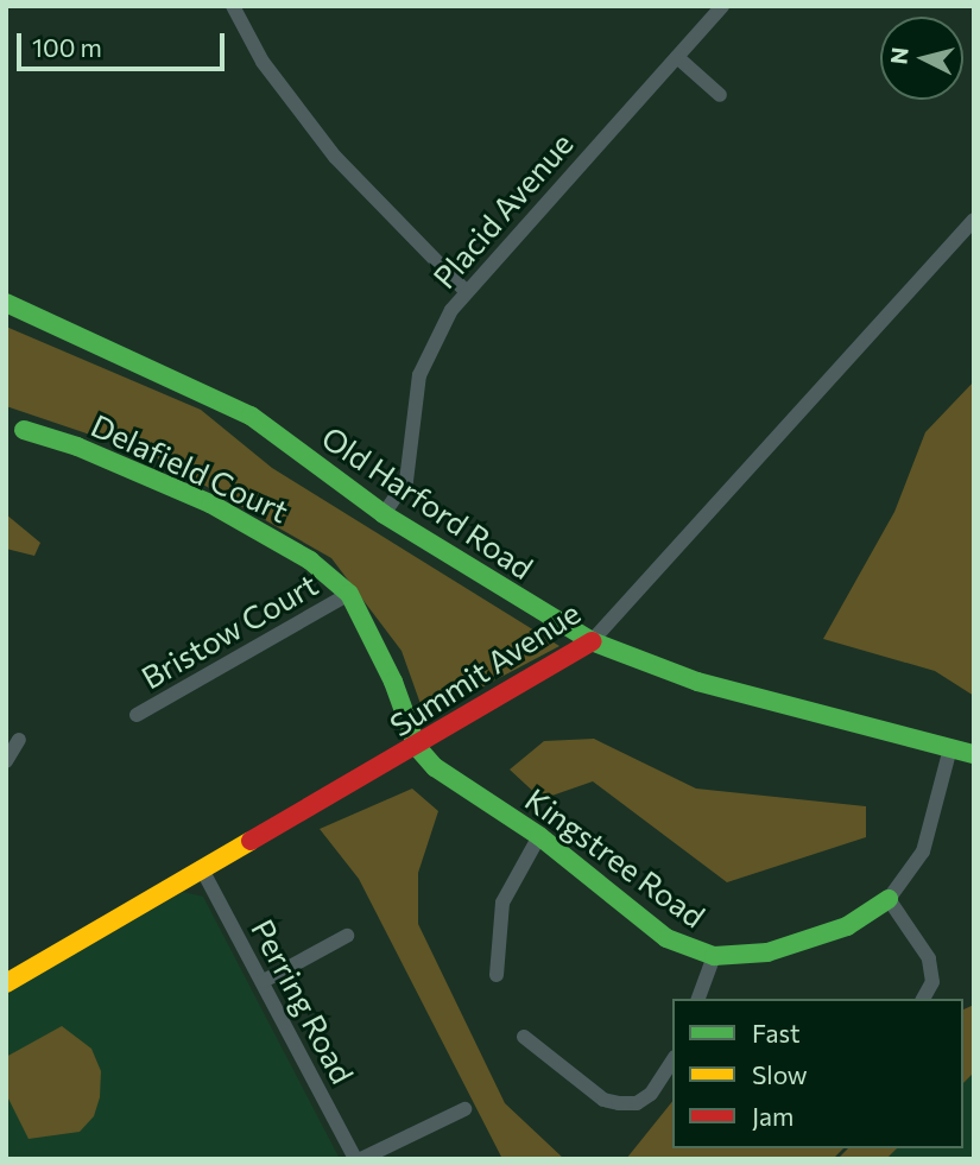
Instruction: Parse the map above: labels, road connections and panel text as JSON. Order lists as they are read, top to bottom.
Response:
{
  "streets": {
    "street": [
      "Placid Avenue",
      "Delafield Court",
      "Old Harford Road",
      "Bristow Court",
      "Summit Avenue",
      "Kingstree Road",
      "Perring Road"
    ]
  },
  "crossings": [
    ["Placid Avenue", "Old Harford Road"],
    ["Delafield Court", "Bristow Court"],
    ["Delafield Court", "Summit Avenue"],
    ["Delafield Court", "Kingstree Road"],
    ["Old Harford Road", "Summit Avenue"],
    ["Summit Avenue", "Kingstree Road"],
    ["Summit Avenue", "Perring Road"]
  ],
  "legend": ["Fast", "Slow", "Jam"],
  "scale_bar": "100 m",
  "north": "left"
}
